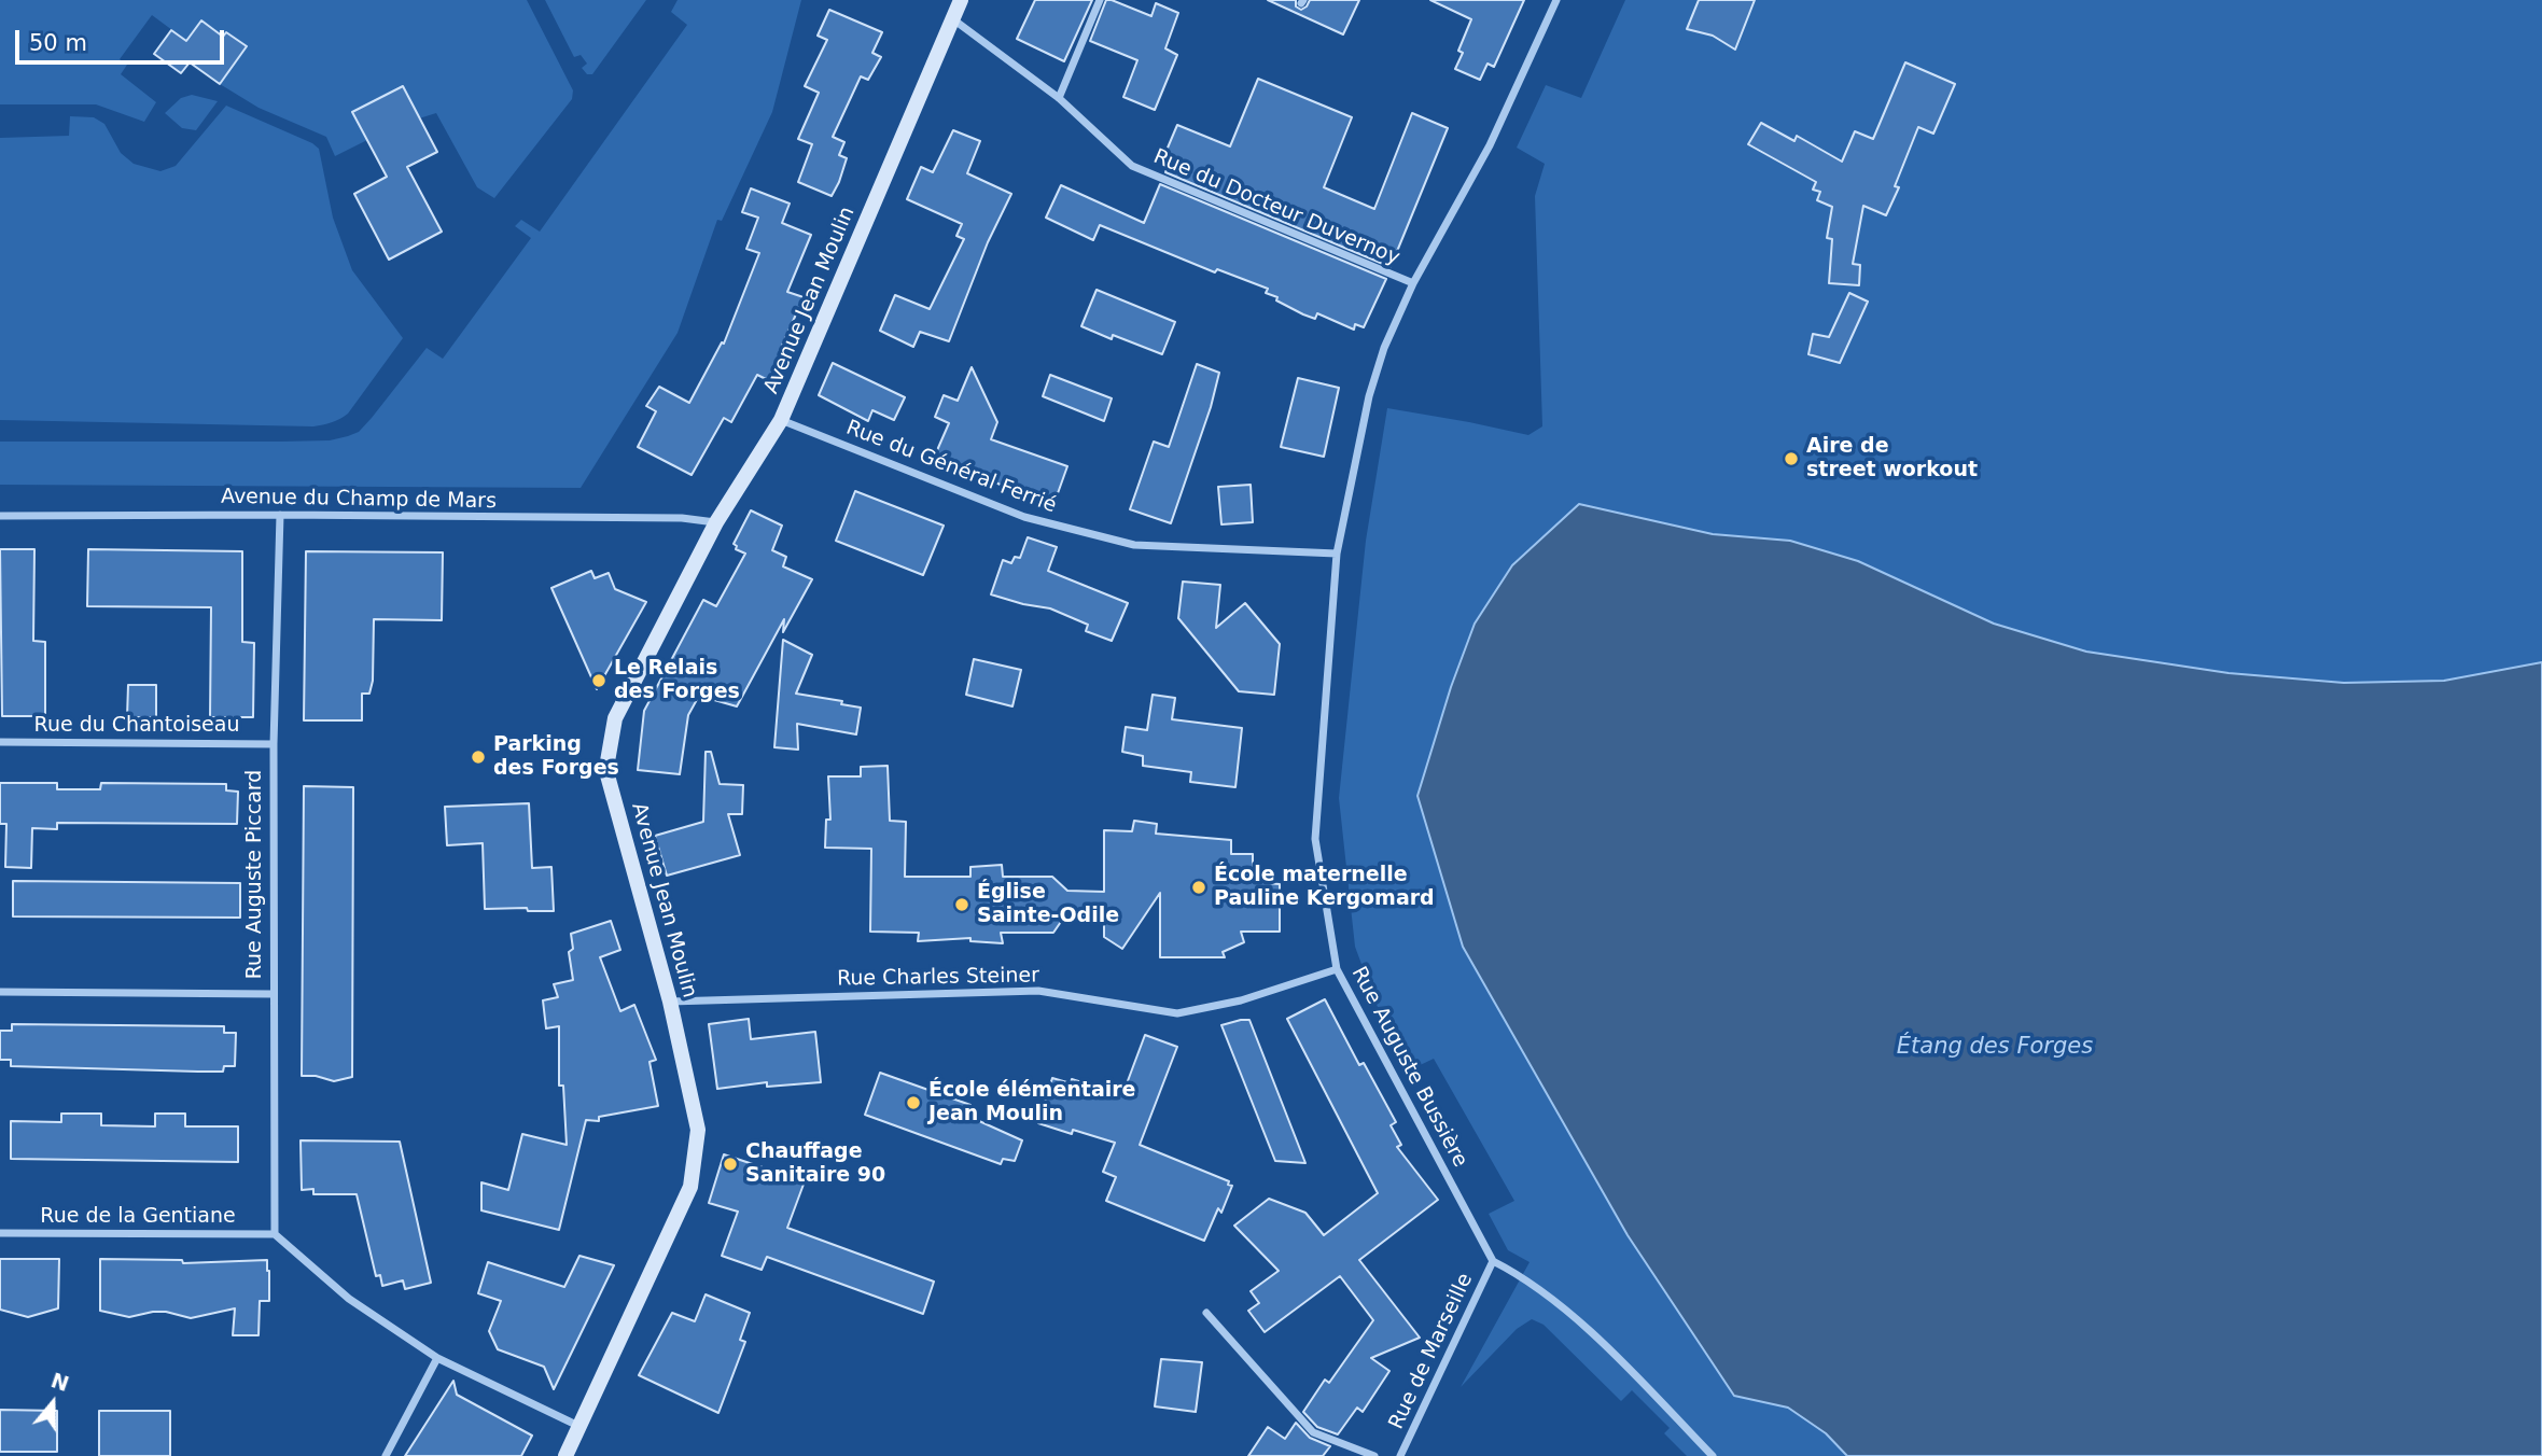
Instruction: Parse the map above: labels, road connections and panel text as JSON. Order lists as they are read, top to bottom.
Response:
{
  "streets": {
    "main road": ["Avenue Jean Moulin"],
    "street": [
      "Rue du Docteur Duvernoy",
      "Rue du Général Ferrié",
      "Avenue du Champ de Mars",
      "Rue du Chantoiseau",
      "Rue Auguste Piccard",
      "Rue Charles Steiner",
      "Rue Auguste Bussière",
      "Rue de la Gentiane",
      "Rue de Marseille"
    ]
  },
  "crossings": [
    ["Rue du Docteur Duvernoy", "Avenue Jean Moulin"],
    ["Rue du Docteur Duvernoy", "Rue Auguste Bussière"],
    ["Avenue Jean Moulin", "Rue du Général Ferrié"],
    ["Avenue Jean Moulin", "Avenue du Champ de Mars"],
    ["Avenue Jean Moulin", "Rue Charles Steiner"],
    ["Rue du Général Ferrié", "Rue Auguste Bussière"],
    ["Avenue du Champ de Mars", "Rue Auguste Piccard"],
    ["Rue du Chantoiseau", "Rue Auguste Piccard"],
    ["Rue Auguste Piccard", "Rue de la Gentiane"],
    ["Rue Charles Steiner", "Rue Auguste Bussière"],
    ["Rue Auguste Bussière", "Rue de Marseille"]
  ],
  "water": ["Étang des Forges"],
  "places": [
    "Aire de street workout",
    "Le Relais des Forges",
    "Parking des Forges",
    "École maternelle Pauline Kergomard",
    "Église Sainte-Odile",
    "École élémentaire Jean Moulin",
    "Chauffage Sanitaire 90"
  ],
  "scale_bar": "50 m",
  "north": "top"
}
